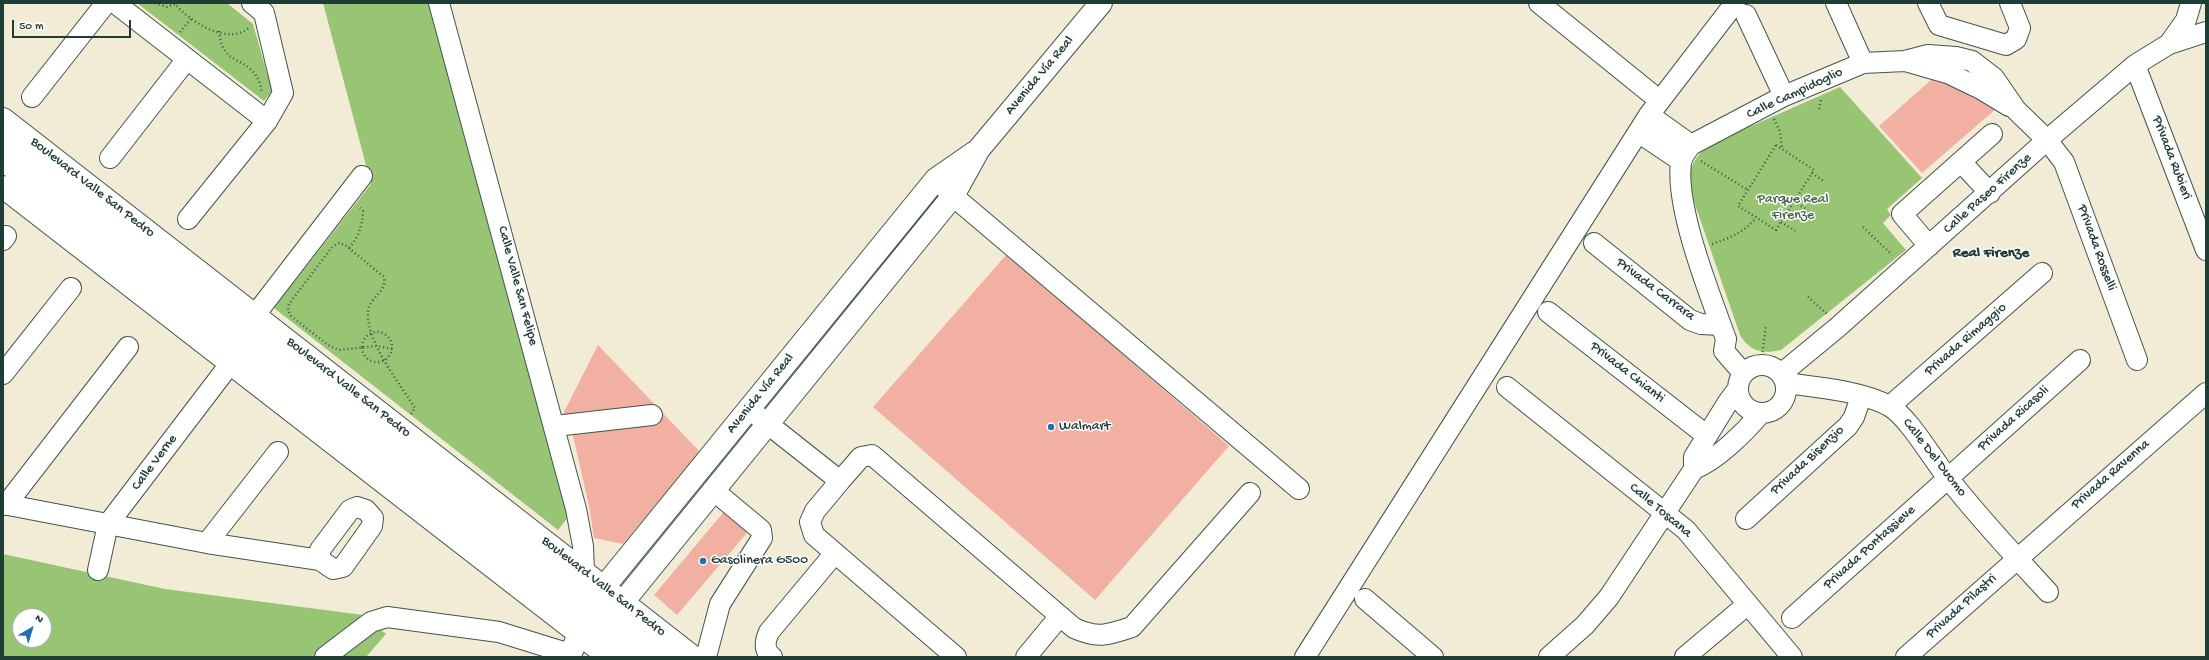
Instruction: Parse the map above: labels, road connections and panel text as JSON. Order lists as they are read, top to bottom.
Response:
{
  "streets": {
    "main road": ["Avenida Vía Real", "Boulevard Valle San Pedro"],
    "street": [
      "Calle Campidoglio",
      "Privada Rubieri",
      "Calle Paseo Firenze",
      "Privada Rosselli",
      "Calle Valle San Felipe",
      "Privada Carrara",
      "Privada Rimaggio",
      "Privada Chianti",
      "Privada Ricasoli",
      "Calle Del Duomo",
      "Privada Bisenzio",
      "Calle Verne",
      "Privada Ravenna",
      "Calle Toscana",
      "Privada Pontassieve",
      "Privada Pilastri"
    ]
  },
  "crossings": [
    ["Avenida Vía Real", "Boulevard Valle San Pedro"],
    ["Calle Campidoglio", "Calle Paseo Firenze"],
    ["Calle Campidoglio", "Privada Rosselli"],
    ["Privada Rubieri", "Calle Paseo Firenze"],
    ["Boulevard Valle San Pedro", "Calle Valle San Felipe"],
    ["Boulevard Valle San Pedro", "Calle Verne"],
    ["Calle Paseo Firenze", "Privada Rosselli"],
    ["Calle Paseo Firenze", "Calle Del Duomo"],
    ["Privada Rimaggio", "Calle Del Duomo"],
    ["Privada Ricasoli", "Calle Del Duomo"],
    ["Privada Ricasoli", "Privada Pontassieve"],
    ["Calle Del Duomo", "Privada Bisenzio"],
    ["Calle Del Duomo", "Privada Ravenna"],
    ["Calle Del Duomo", "Privada Pontassieve"],
    ["Calle Del Duomo", "Privada Pilastri"],
    ["Privada Ravenna", "Privada Pilastri"]
  ],
  "districts": ["Real Firenze"],
  "parks": ["Parque Real Firenze"],
  "places": ["Walmart", "Gasolinera G500"],
  "scale_bar": "50 m",
  "north": "top right"
}
